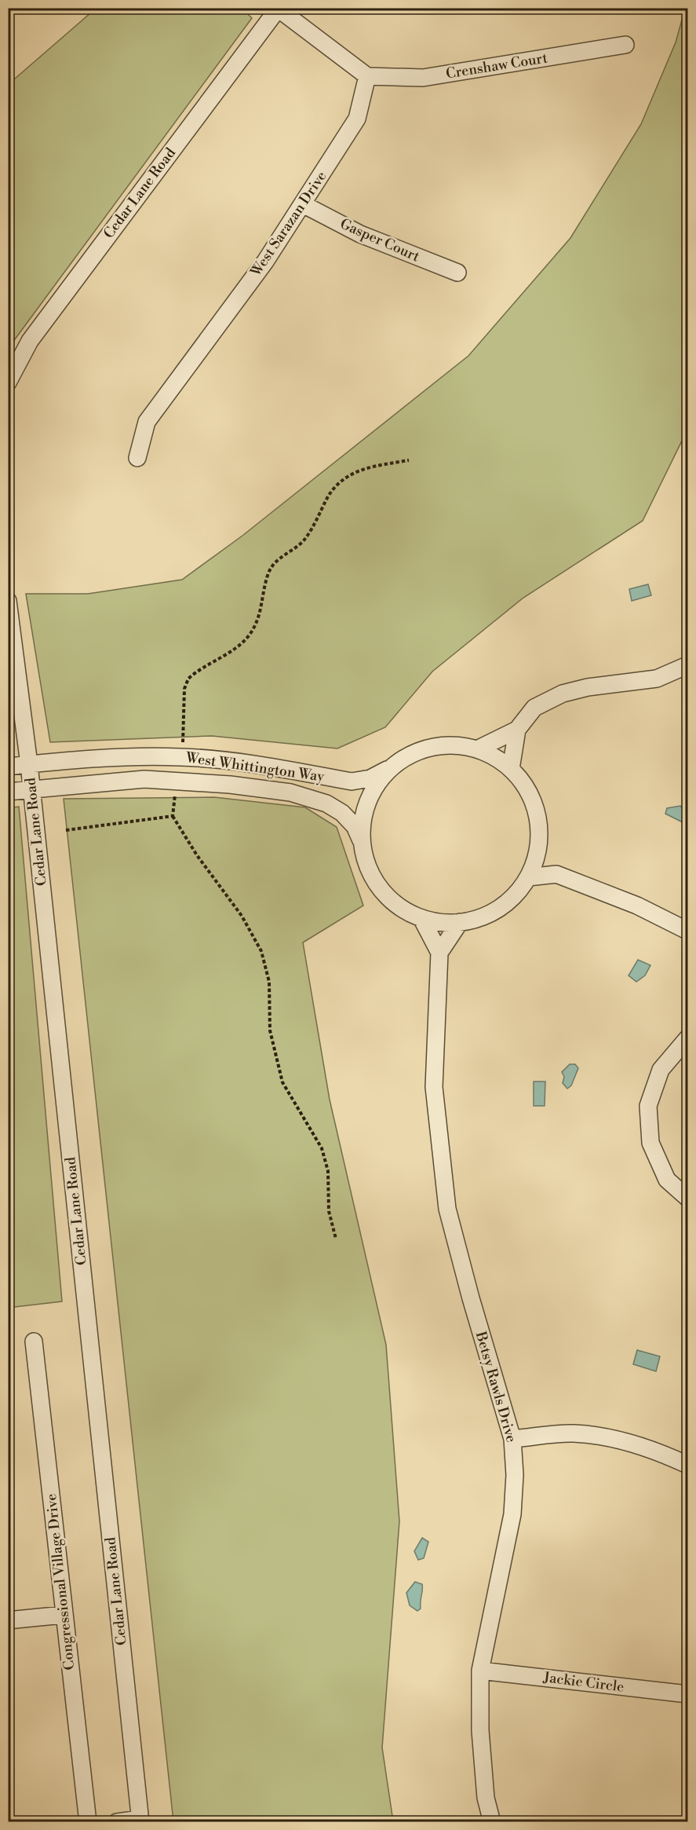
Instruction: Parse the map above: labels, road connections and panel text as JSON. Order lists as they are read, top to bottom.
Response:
{
  "streets": {
    "street": [
      "Crenshaw Court",
      "Cedar Lane Road",
      "West Sarazan Drive",
      "Gasper Court",
      "West Whittington Way",
      "Betsy Rawls Drive",
      "Congressional Village Drive",
      "Jackie Circle"
    ]
  },
  "crossings": [
    ["Crenshaw Court", "West Sarazan Drive"],
    ["Cedar Lane Road", "West Whittington Way"],
    ["West Sarazan Drive", "Gasper Court"],
    ["Betsy Rawls Drive", "Jackie Circle"]
  ]
}
